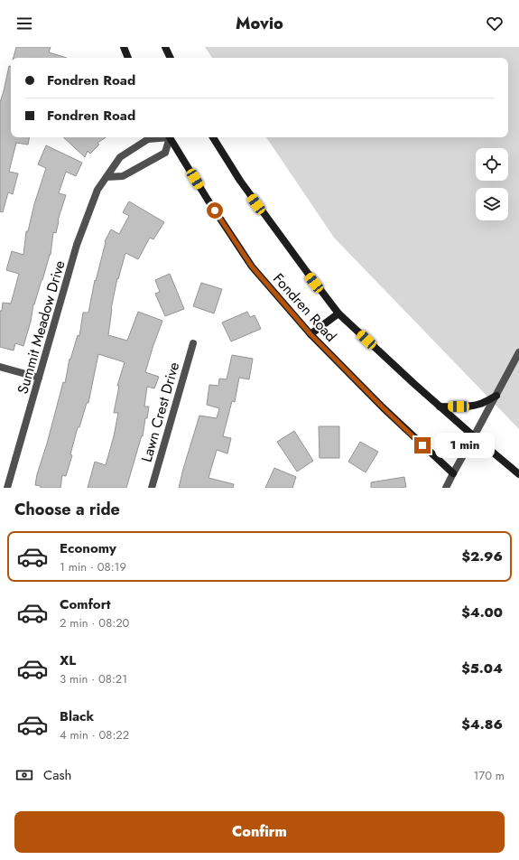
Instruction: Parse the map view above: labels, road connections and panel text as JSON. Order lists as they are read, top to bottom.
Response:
{
  "streets": {
    "main road": ["Fondren Road"],
    "street": ["Summit Meadow Drive", "Lawn Crest Drive"]
  },
  "page": {
    "header": "Movio",
    "banner": ["Fondren Road", "Fondren Road"],
    "bubble": "1 min",
    "heading": "Choose a ride",
    "list": [
      {
        "name": "Economy",
        "note": "1 min · 08:19",
        "value": "$2.96"
      },
      {
        "name": "Comfort",
        "note": "2 min · 08:20",
        "value": "$4.00"
      },
      {
        "name": "XL",
        "note": "3 min · 08:21",
        "value": "$5.04"
      },
      {
        "name": "Black",
        "note": "4 min · 08:22",
        "value": "$4.86"
      }
    ],
    "pay": ["Cash", "170 m"],
    "buttons": "Confirm"
  }
}
